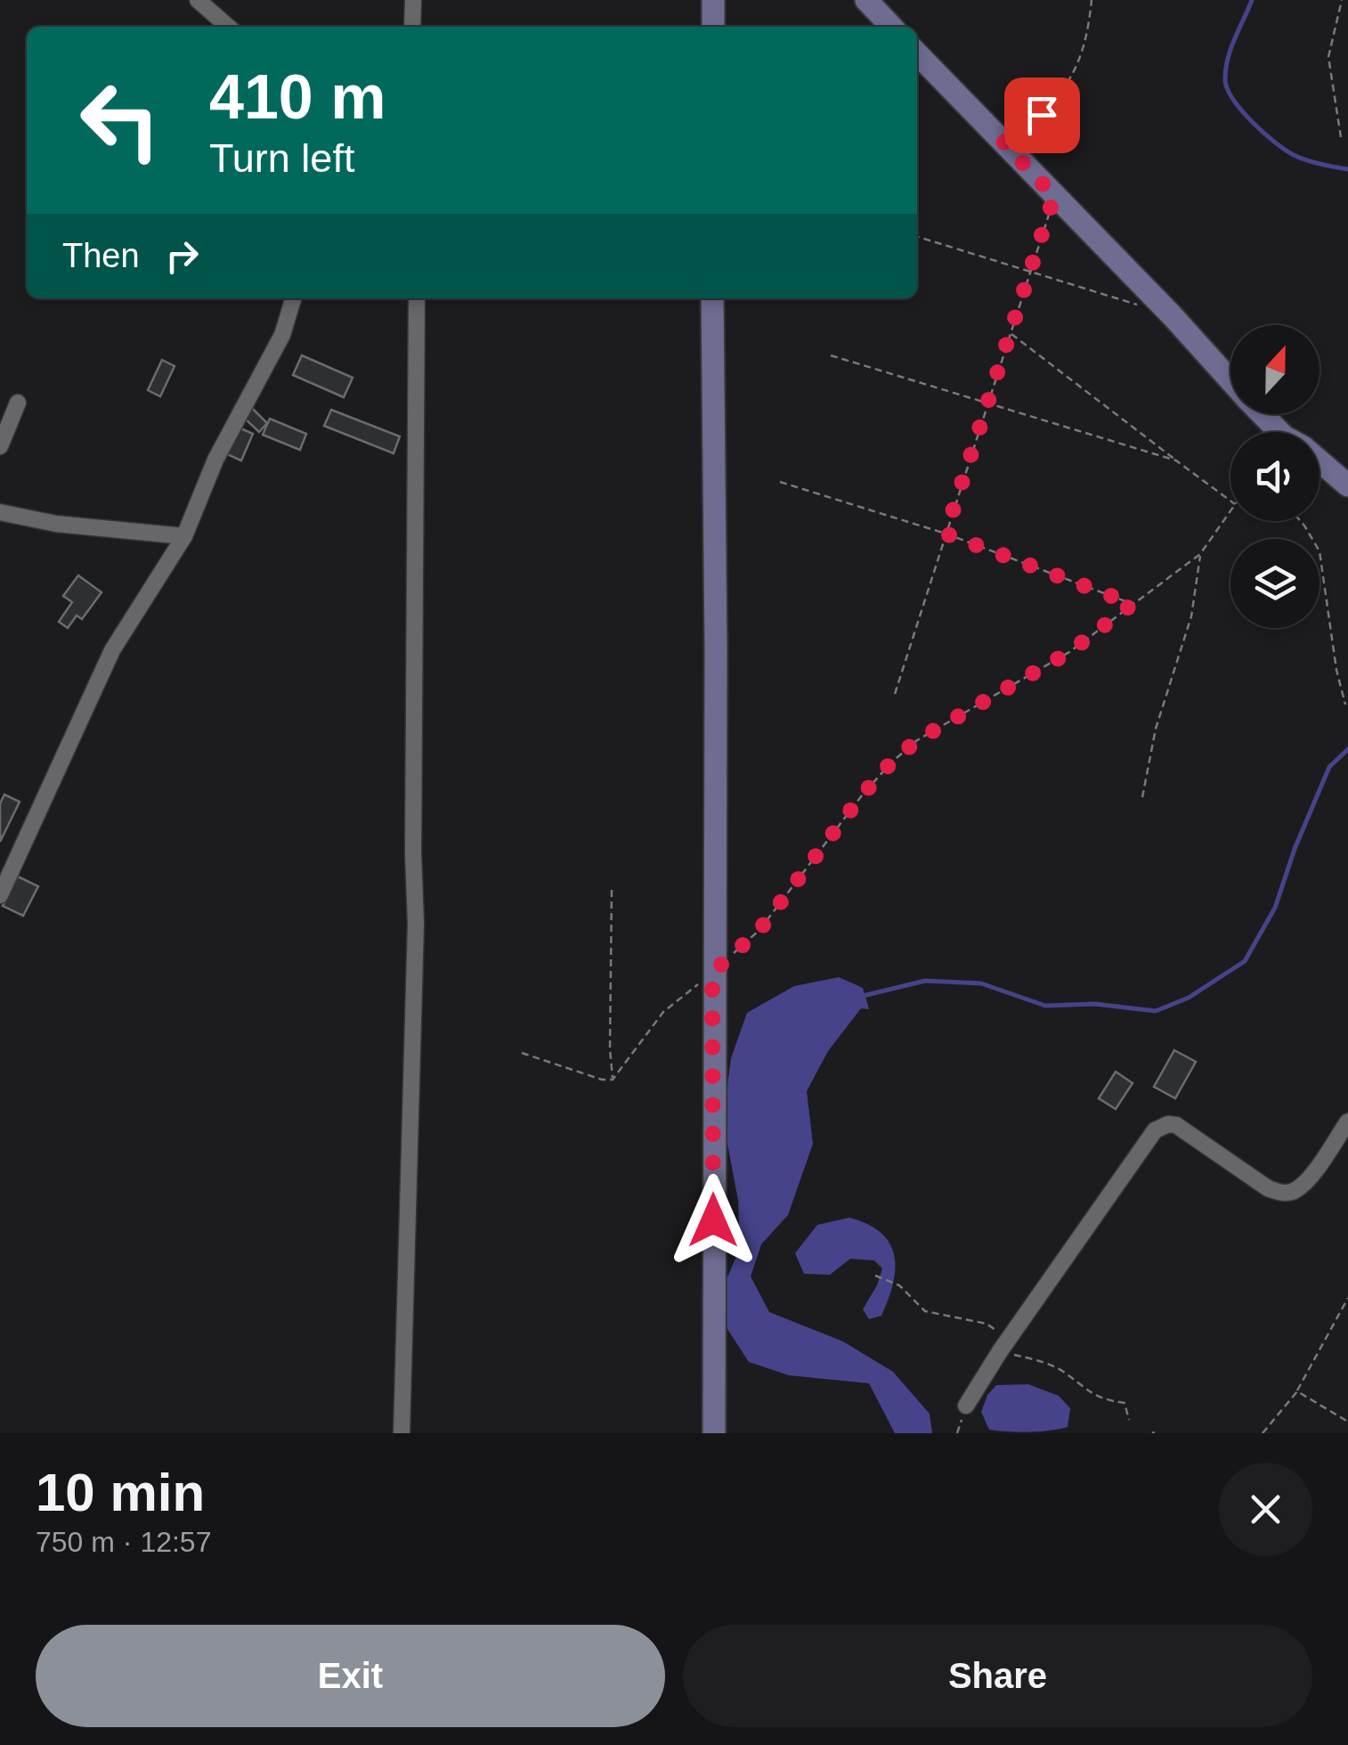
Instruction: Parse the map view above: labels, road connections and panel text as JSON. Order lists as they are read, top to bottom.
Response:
{
  "north": "top",
  "page": {
    "turn": ["410 m", "Turn left"],
    "then": "Then",
    "heading": ["10 min", "750 m · 12:57"],
    "buttons": ["Exit", "Share"]
  }
}
